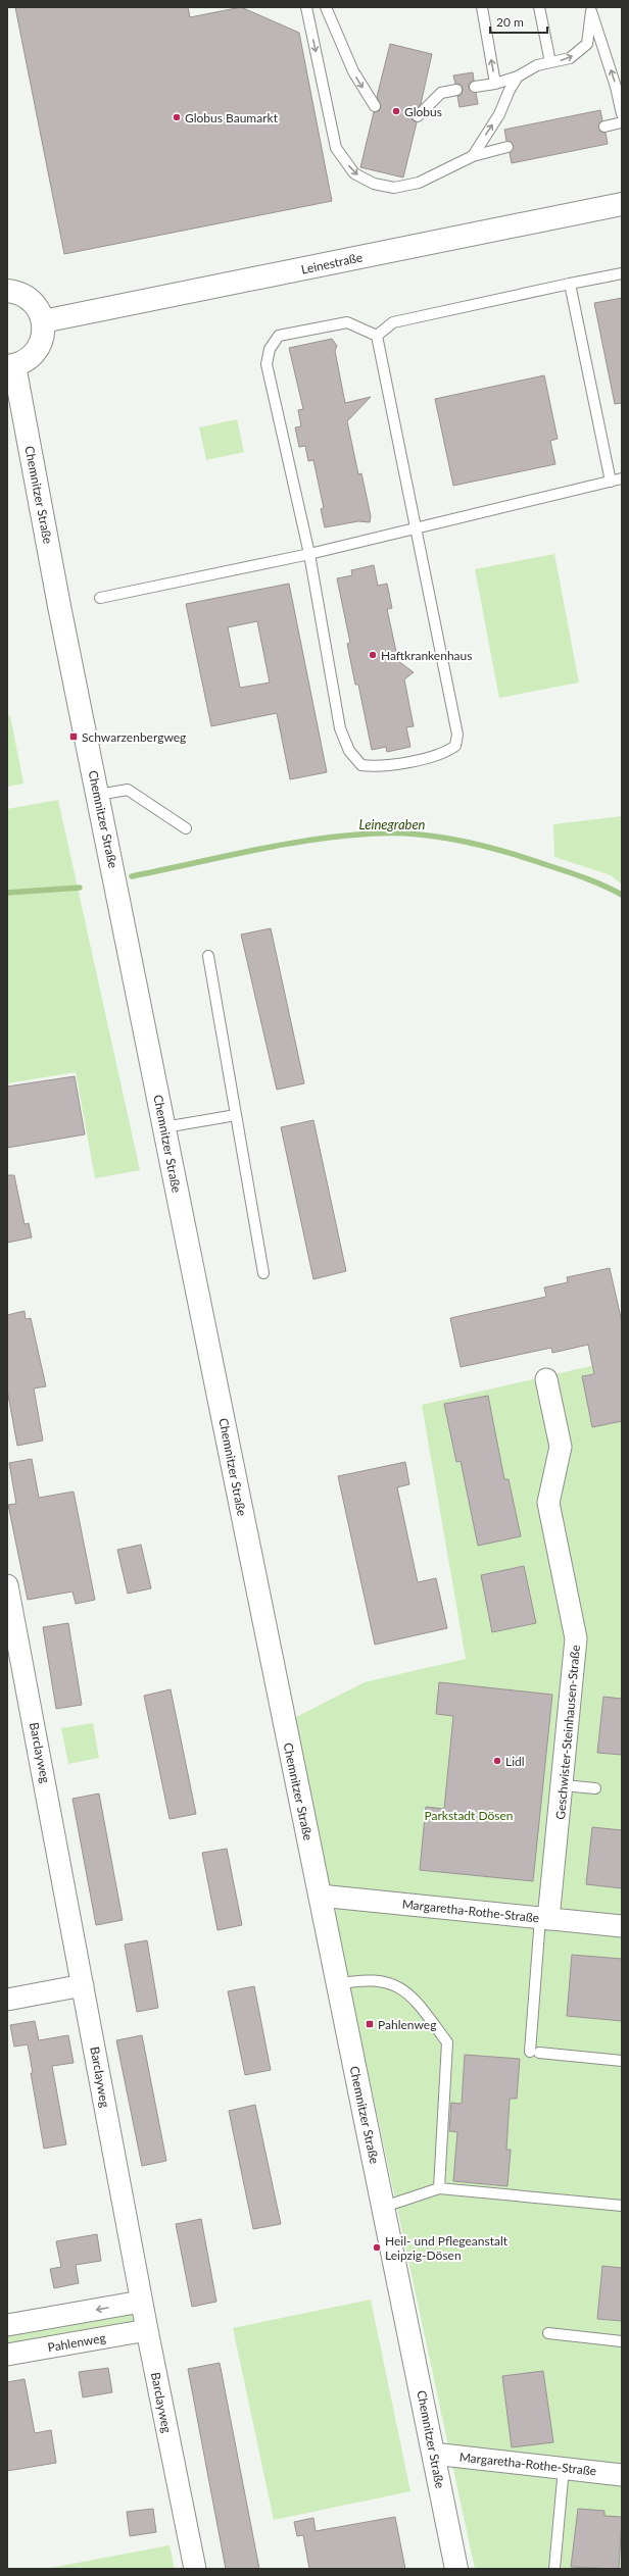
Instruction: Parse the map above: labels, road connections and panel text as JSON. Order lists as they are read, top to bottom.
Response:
{
  "streets": {
    "main road": ["Leinestraße", "Chemnitzer Straße"],
    "street": [
      "Geschwister-Steinhausen-Straße",
      "Barclayweg",
      "Margaretha-Rothe-Straße",
      "Pahlenweg"
    ]
  },
  "crossings": [
    ["Chemnitzer Straße", "Margaretha-Rothe-Straße"],
    ["Geschwister-Steinhausen-Straße", "Margaretha-Rothe-Straße"],
    ["Barclayweg", "Pahlenweg"]
  ],
  "water": ["Leinegraben"],
  "parks": ["Parkstadt Dösen"],
  "places": {
    "other": [
      "Globus",
      "Globus Baumarkt",
      "Haftkrankenhaus",
      "Lidl",
      "Heil- und Pflegeanstalt Leipzig-Dösen"
    ],
    "transit": ["Schwarzenbergweg", "Pahlenweg"]
  },
  "scale_bar": "20 m"
}
